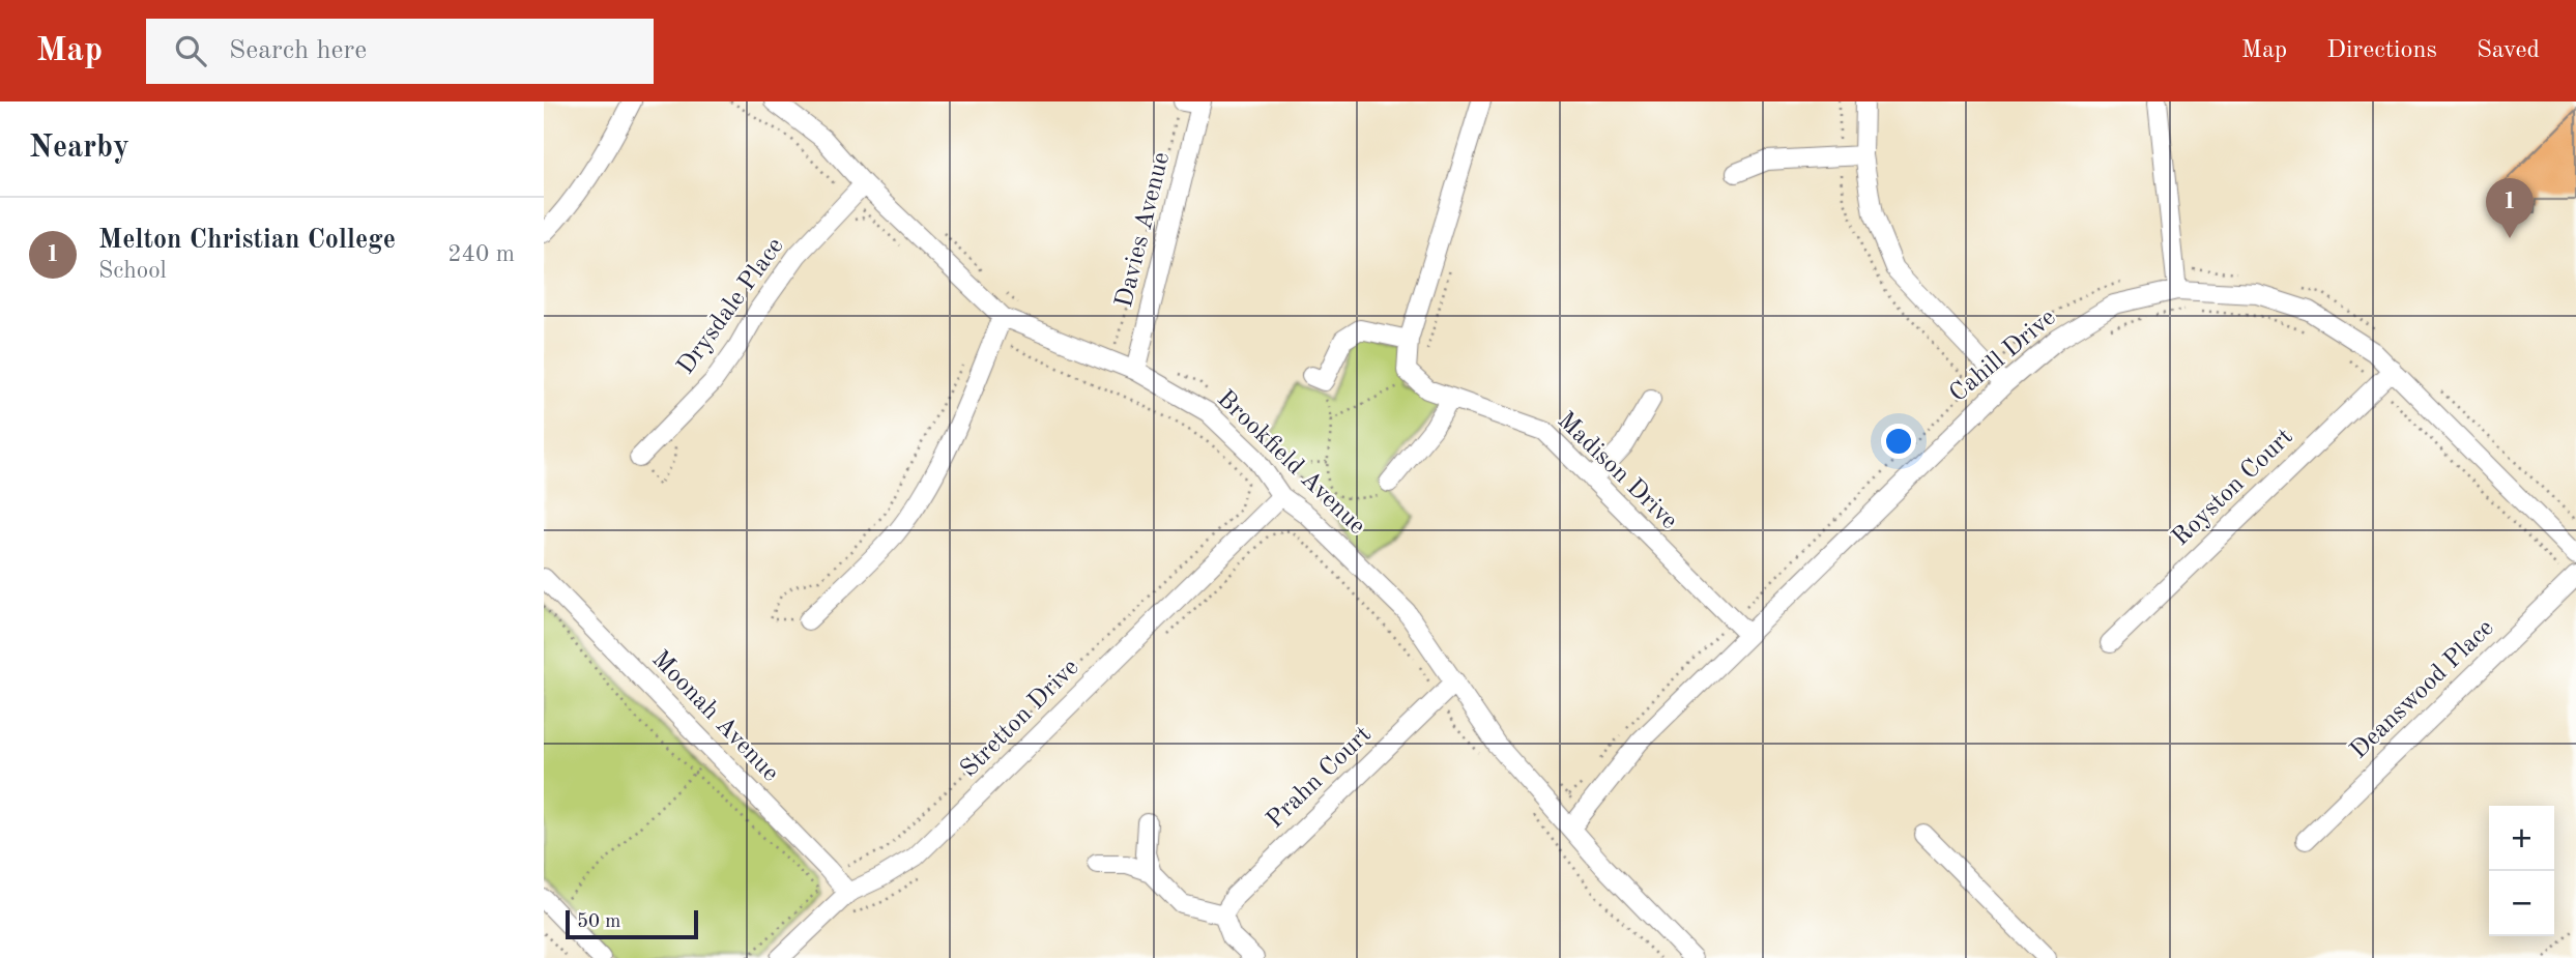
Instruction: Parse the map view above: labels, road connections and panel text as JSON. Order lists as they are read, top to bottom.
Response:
{
  "streets": {
    "street": [
      "Davies Avenue",
      "Drysdale Place",
      "Cahill Drive",
      "Brookfield Avenue",
      "Madison Drive",
      "Royston Court",
      "Deanswood Place",
      "Moonah Avenue",
      "Stretton Drive",
      "Prahn Court"
    ]
  },
  "crossings": [
    ["Davies Avenue", "Brookfield Avenue"],
    ["Drysdale Place", "Brookfield Avenue"],
    ["Cahill Drive", "Brookfield Avenue"],
    ["Cahill Drive", "Madison Drive"],
    ["Cahill Drive", "Royston Court"],
    ["Brookfield Avenue", "Stretton Drive"],
    ["Brookfield Avenue", "Prahn Court"],
    ["Moonah Avenue", "Stretton Drive"]
  ],
  "scale_bar": "50 m",
  "page": {
    "header": "Map",
    "search": "Search here",
    "nav": ["Map", "Directions", "Saved"],
    "heading": "Nearby",
    "pins": "1",
    "list": [
      {
        "mark": "1",
        "name": "Melton Christian College",
        "note": "School",
        "value": "240 m"
      }
    ],
    "map_buttons": ["+", "−"],
    "scale": "50 m"
  }
}
